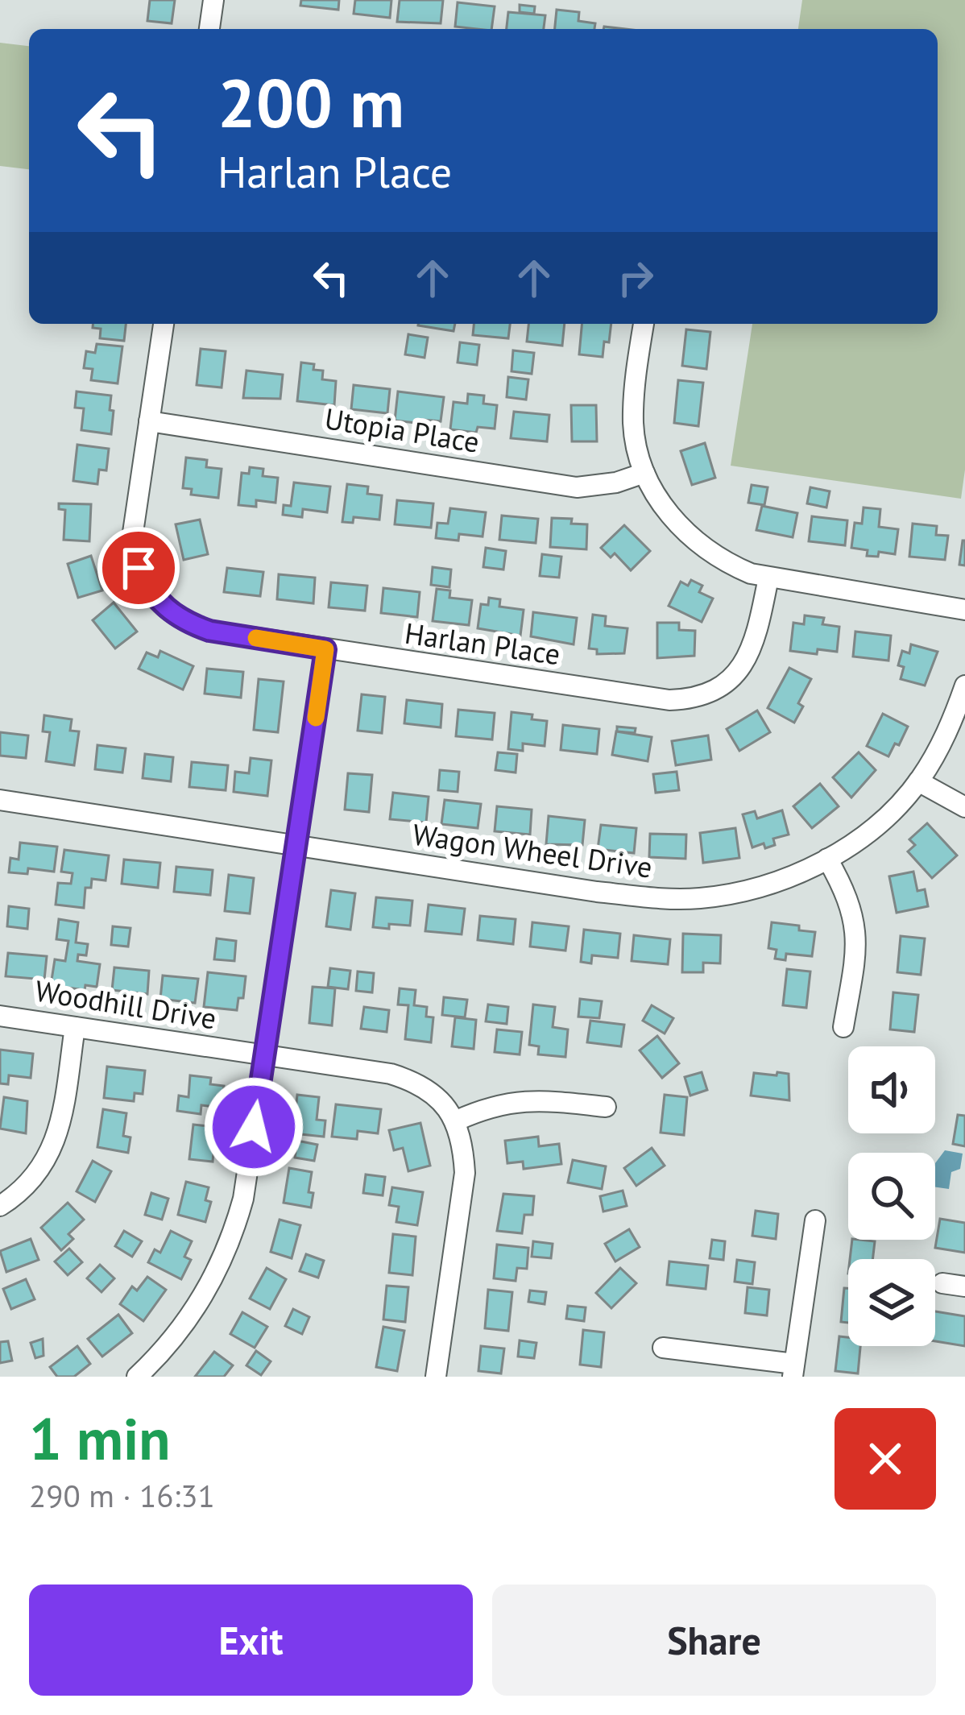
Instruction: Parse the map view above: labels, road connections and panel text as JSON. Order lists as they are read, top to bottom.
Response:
{
  "streets": {
    "street": [
      "Utopia Place",
      "Harlan Place",
      "Wagon Wheel Drive",
      "Woodhill Drive"
    ]
  },
  "crossings": [
    ["Utopia Place", "Harlan Place"]
  ],
  "page": {
    "turn": ["200 m", "Harlan Place"],
    "heading": ["1 min", "290 m · 16:31"],
    "buttons": ["Exit", "Share"]
  }
}
